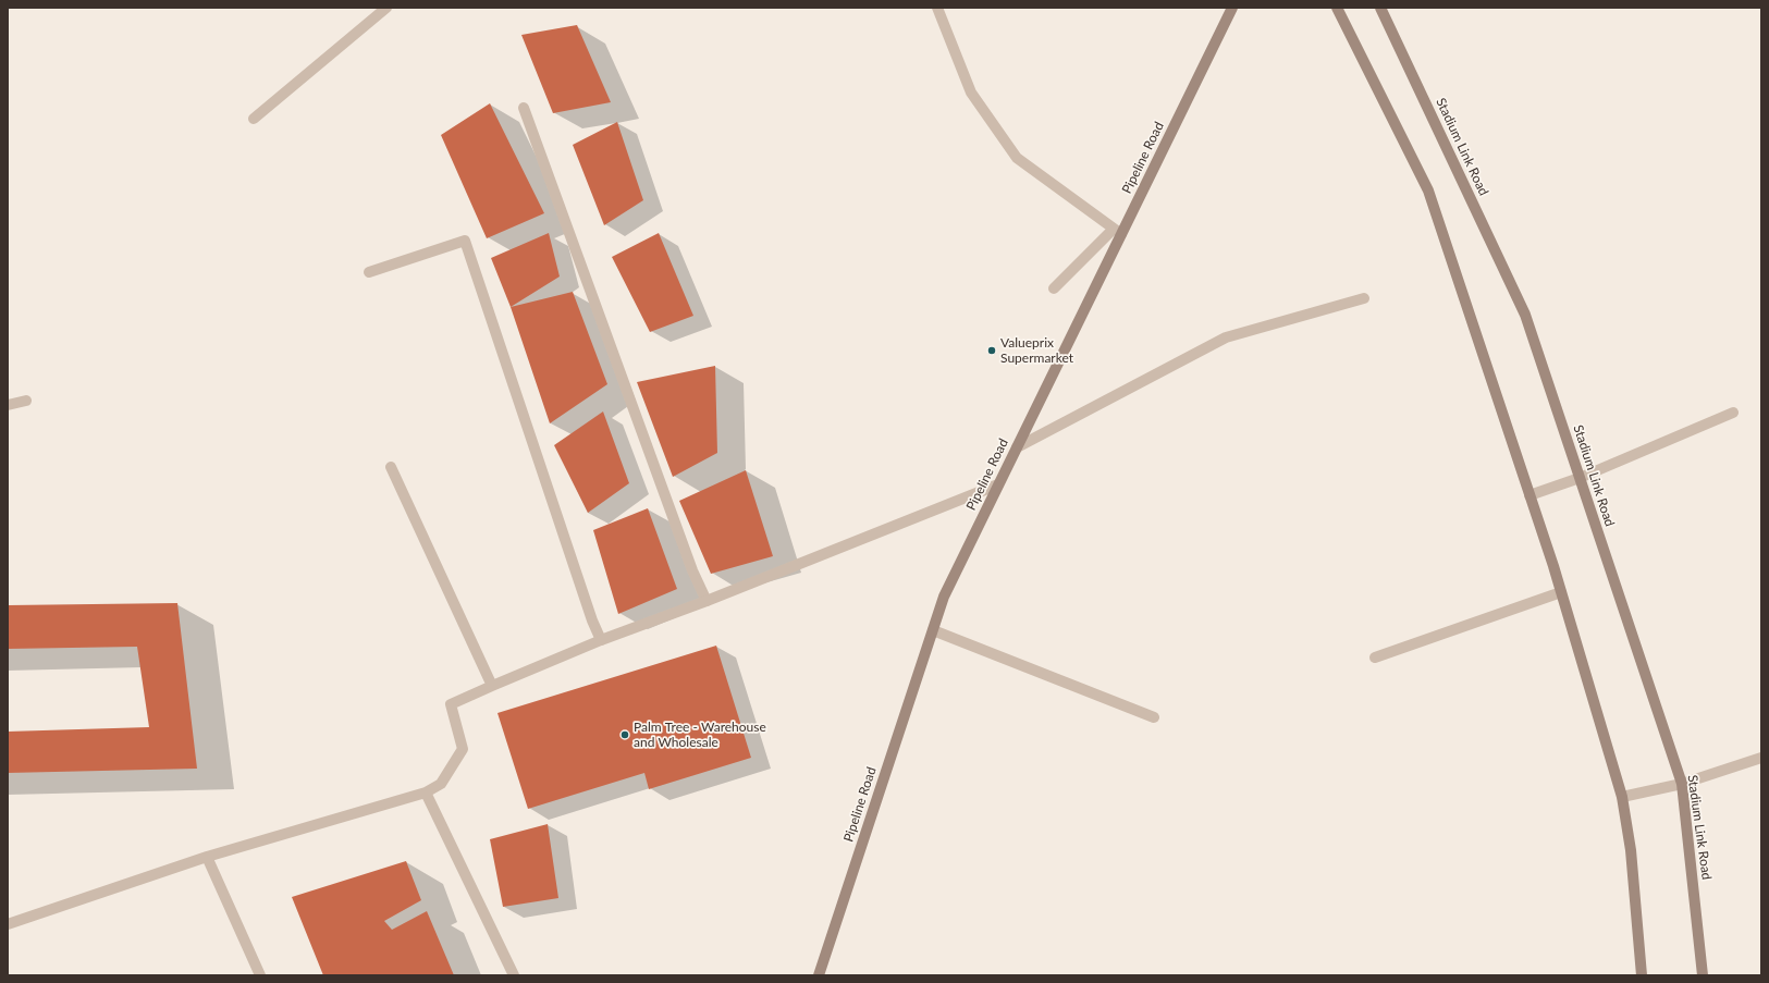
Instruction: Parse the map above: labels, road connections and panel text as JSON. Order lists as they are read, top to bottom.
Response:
{
  "streets": {
    "street": ["Stadium Link Road", "Pipeline Road"]
  },
  "places": ["Valueprix Supermarket", "Palm Tree - Warehouse and Wholesale"]
}
